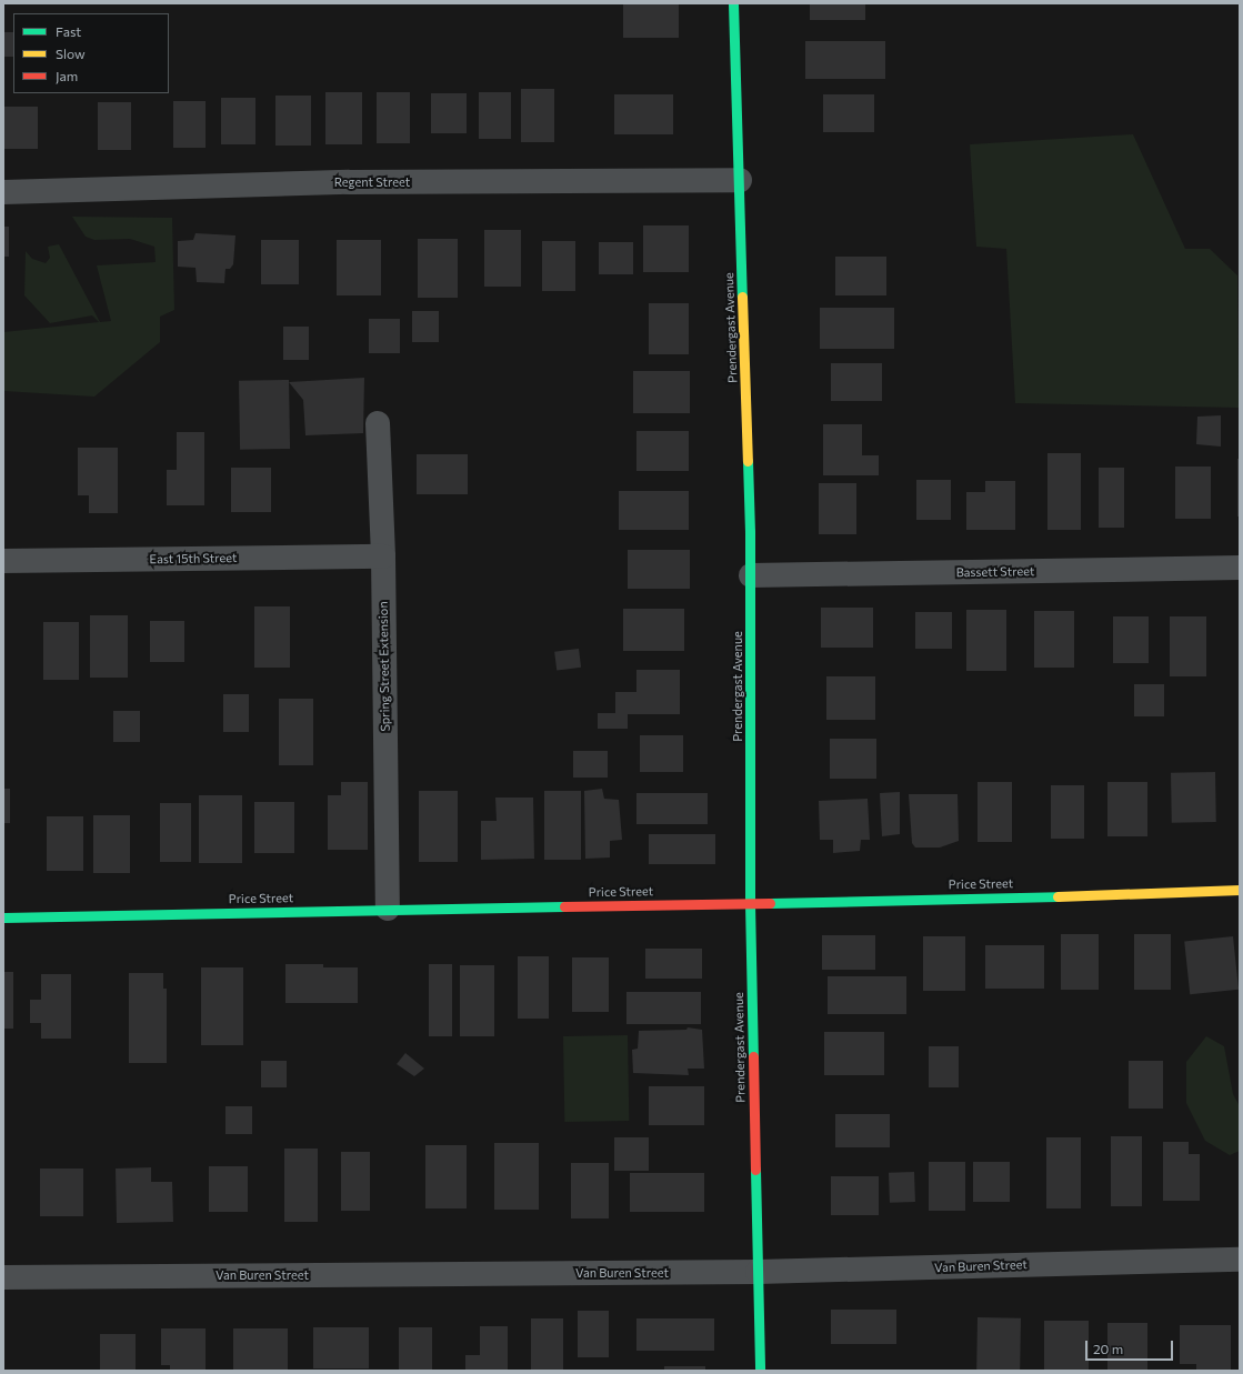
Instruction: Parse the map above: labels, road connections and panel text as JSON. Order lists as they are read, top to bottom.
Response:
{
  "streets": {
    "street": [
      "Regent Street",
      "Prendergast Avenue",
      "East 15th Street",
      "Bassett Street",
      "Spring Street Extension",
      "Price Street",
      "Van Buren Street"
    ]
  },
  "crossings": [
    ["Regent Street", "Prendergast Avenue"],
    ["Prendergast Avenue", "Bassett Street"],
    ["Prendergast Avenue", "Price Street"],
    ["Prendergast Avenue", "Van Buren Street"],
    ["East 15th Street", "Spring Street Extension"],
    ["Spring Street Extension", "Price Street"]
  ],
  "legend": ["Fast", "Slow", "Jam"],
  "scale_bar": "20 m"
}
